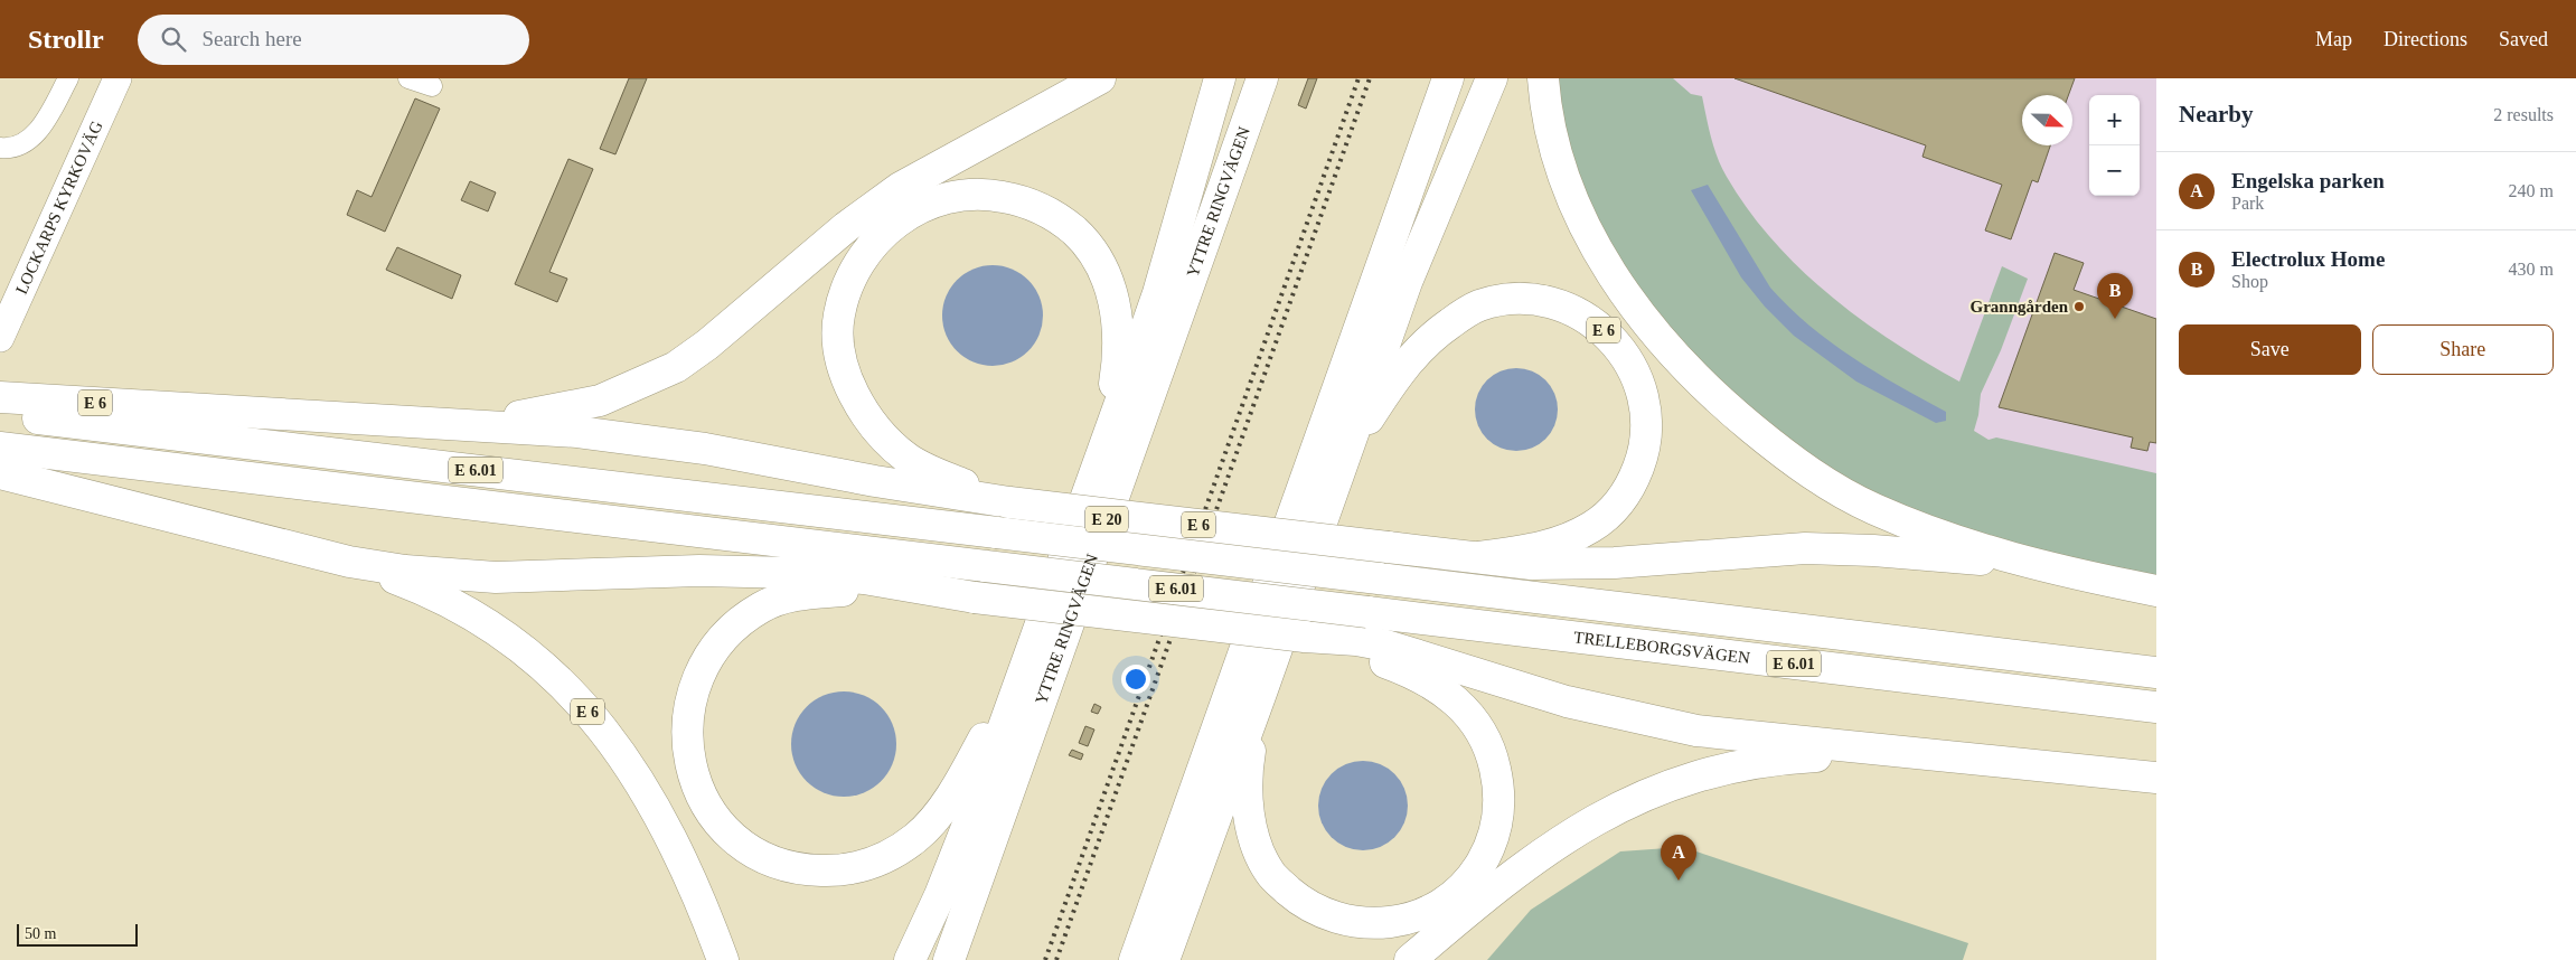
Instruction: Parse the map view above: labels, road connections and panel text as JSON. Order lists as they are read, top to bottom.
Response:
{
  "streets": {
    "highway": [
      "YTTRE RINGVÄGEN",
      "E 6",
      "E 6.01",
      "E 20",
      "TRELLEBORGSVÄGEN"
    ],
    "street": ["LOCKARPS KYRKOVÄG"]
  },
  "places": ["Granngården"],
  "scale_bar": "50 m",
  "north": "right",
  "page": {
    "header": "Strollr",
    "search": "Search here",
    "nav": ["Map", "Directions", "Saved"],
    "heading": ["Nearby", "2 results"],
    "map_buttons": ["+", "−"],
    "list": [
      {
        "mark": "A",
        "name": "Engelska parken",
        "note": "Park",
        "value": "240 m"
      },
      {
        "mark": "B",
        "name": "Electrolux Home",
        "note": "Shop",
        "value": "430 m"
      }
    ],
    "pins": ["B", "A"],
    "buttons": ["Save", "Share"],
    "scale": "50 m"
  }
}
